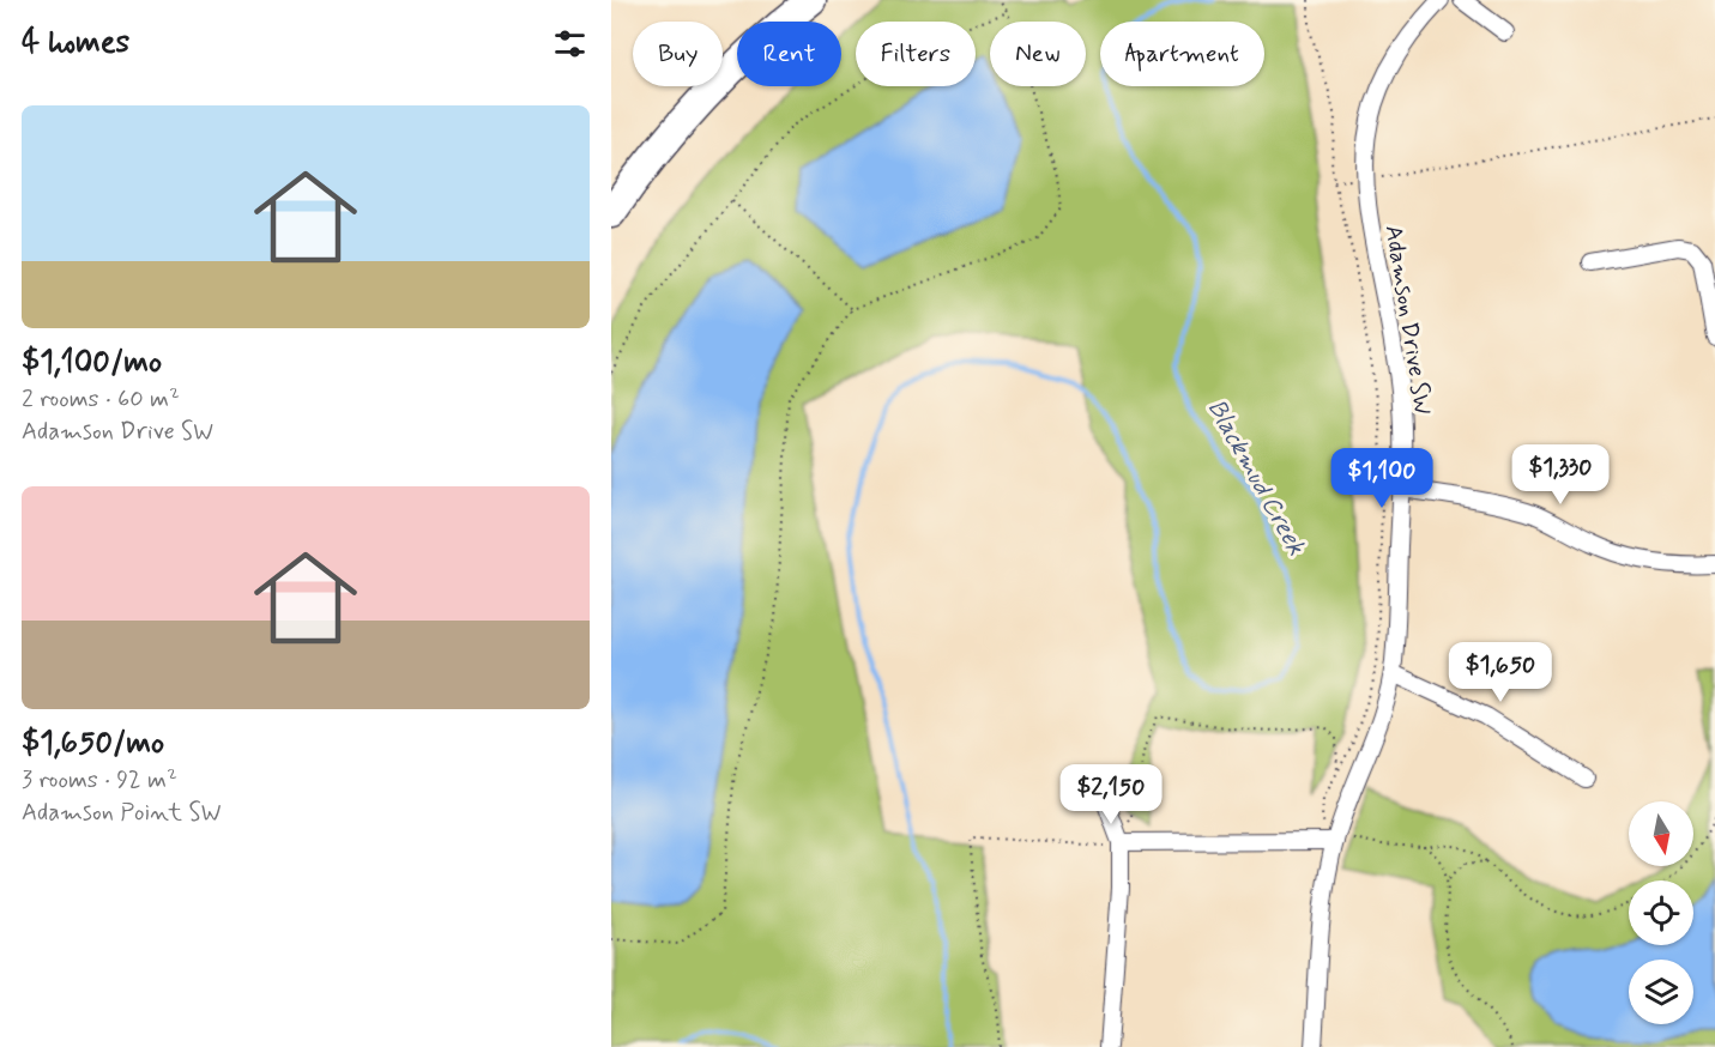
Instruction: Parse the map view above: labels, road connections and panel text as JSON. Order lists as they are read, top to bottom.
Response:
{
  "streets": {
    "street": ["Adamson Drive SW"]
  },
  "water": ["Blackmud Creek"],
  "north": "bottom",
  "page": {
    "heading": "4 homes",
    "chip": [
      "Buy",
      "Rent",
      "Filters",
      "New",
      "Apartment"
    ],
    "list": [
      {
        "name": "$1,100/mo",
        "note": "2 rooms · 60 m² · Adamson Drive SW"
      },
      {
        "name": "$1,650/mo",
        "note": "3 rooms · 92 m² · Adamson Point SW"
      }
    ],
    "price": [
      "$1,330",
      "$1,100",
      "$1,650",
      "$2,150"
    ]
  }
}
